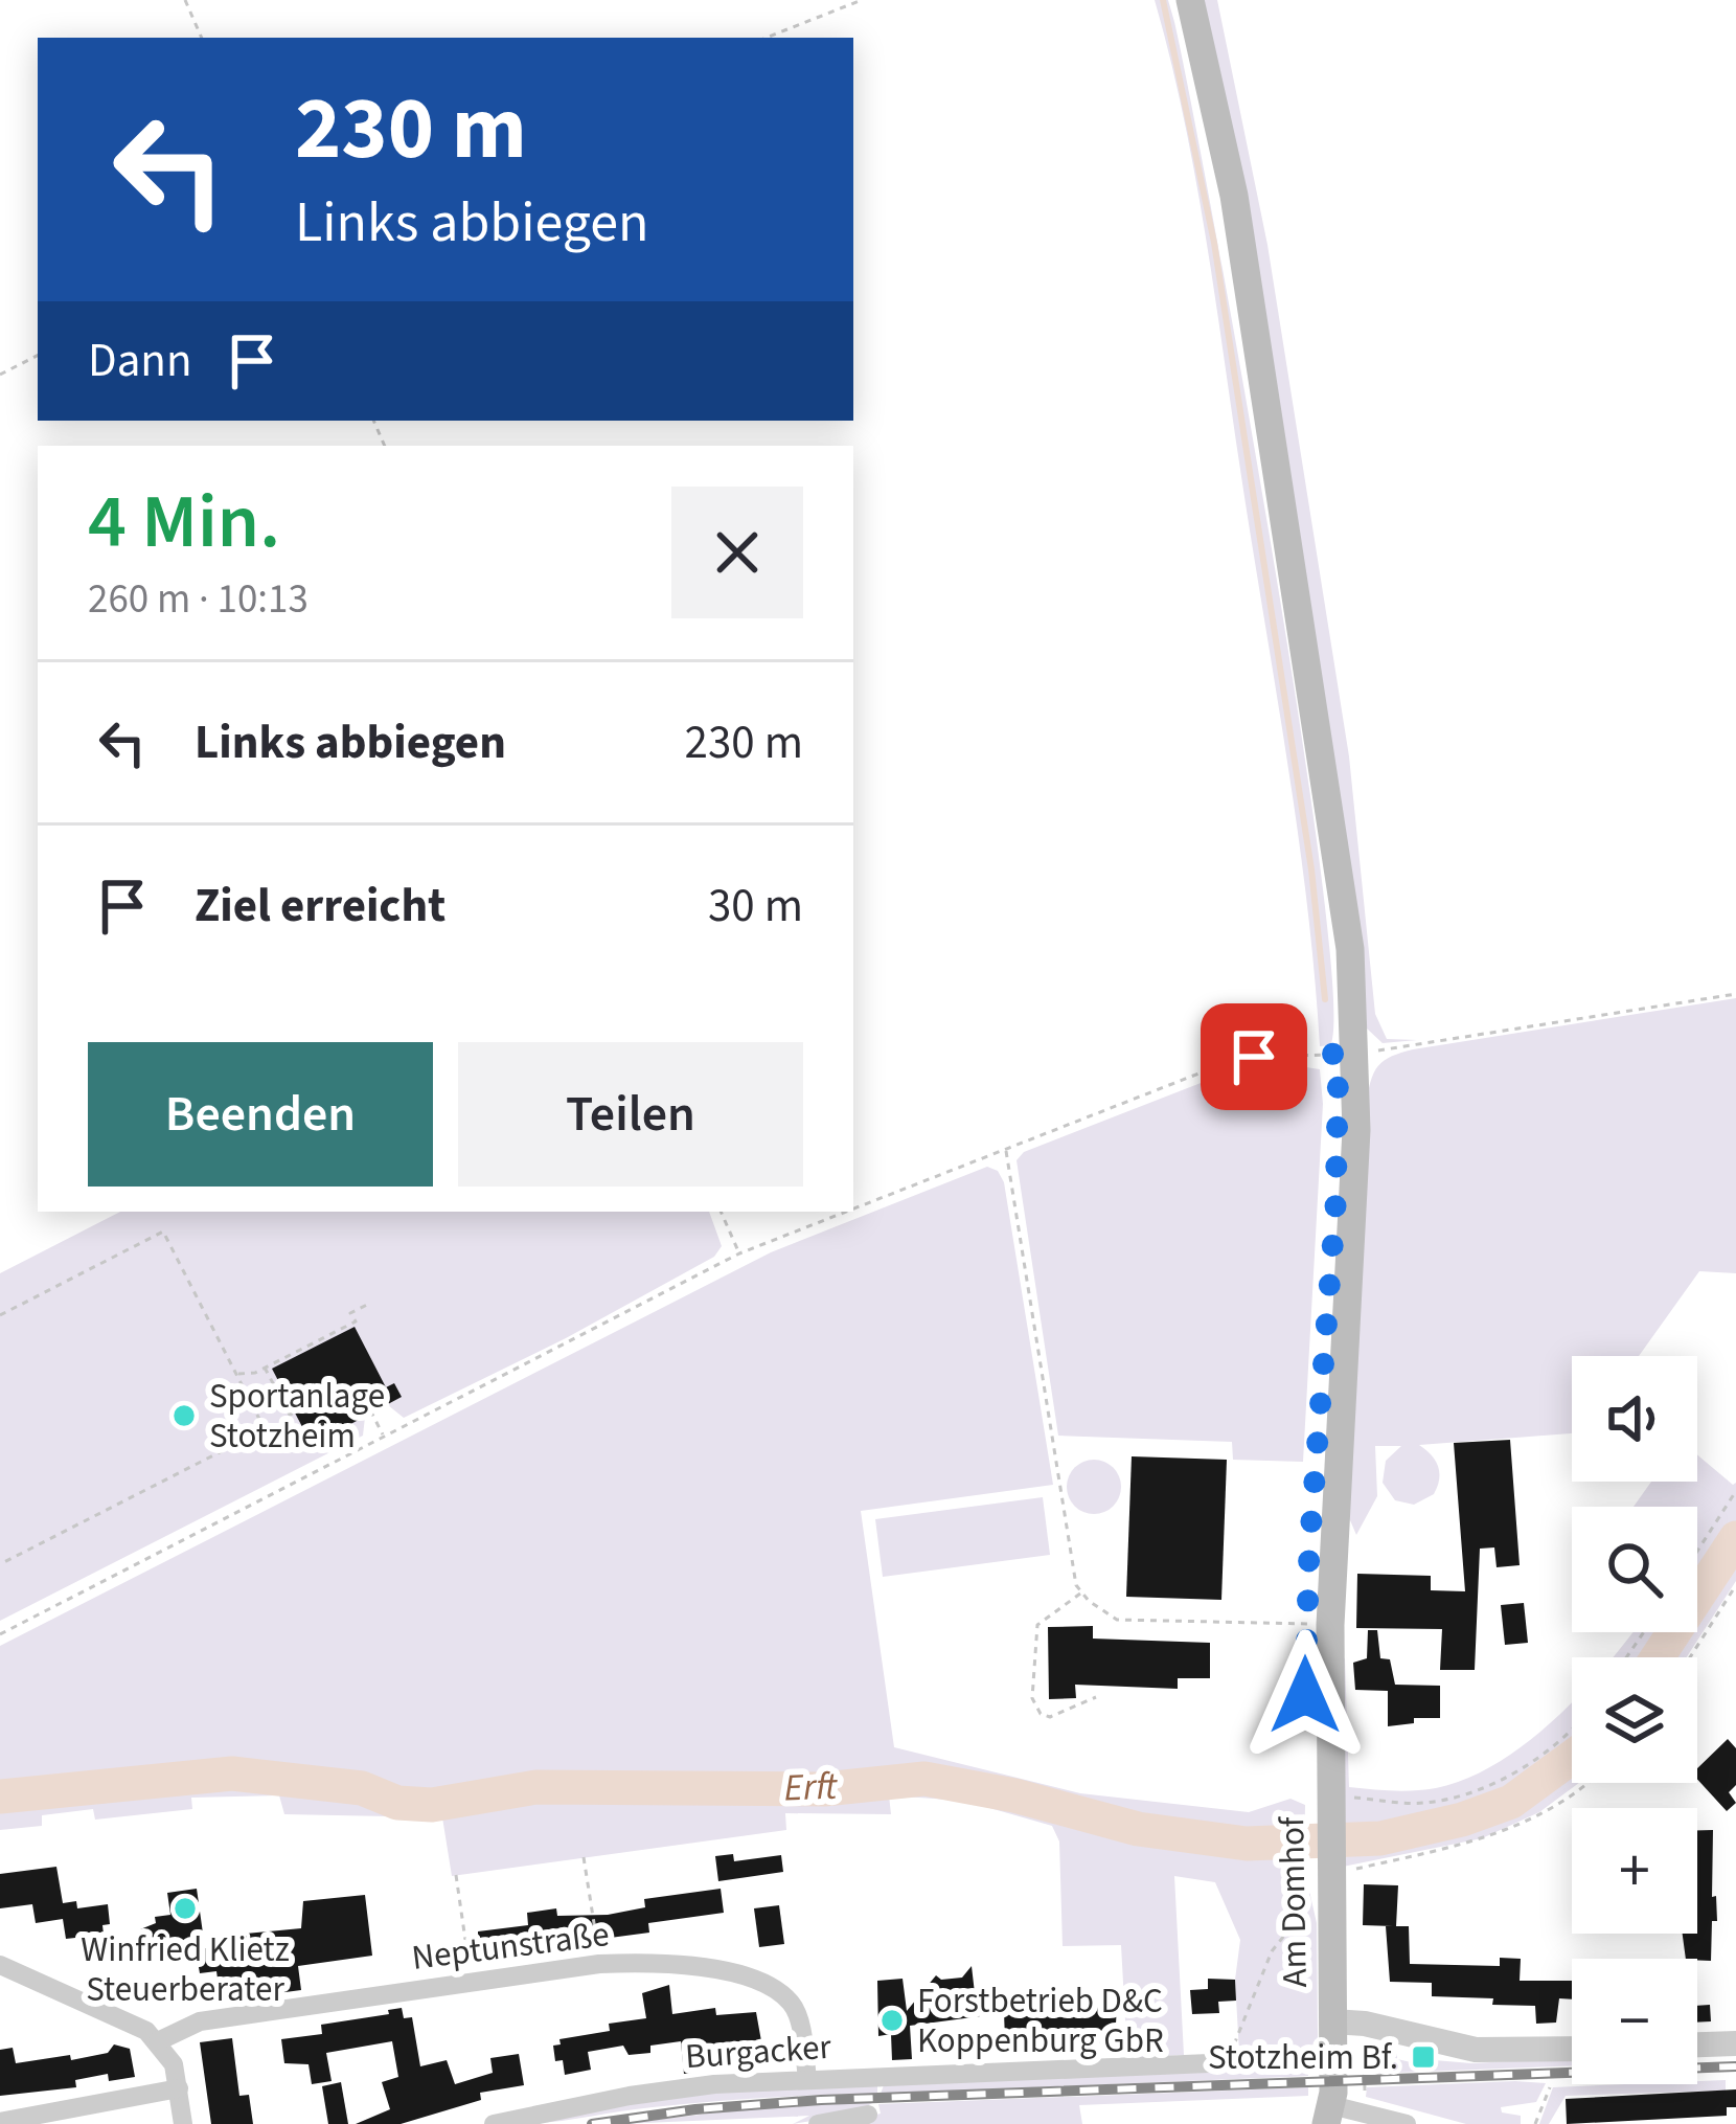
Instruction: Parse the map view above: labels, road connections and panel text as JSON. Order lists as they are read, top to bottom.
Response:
{
  "streets": {
    "main road": ["Am Domhof"],
    "street": ["Neptunstraße", "Burgacker"]
  },
  "crossings": [
    ["Am Domhof", "Burgacker"],
    ["Neptunstraße", "Burgacker"]
  ],
  "water": ["Erft"],
  "places": {
    "other": ["Sportanlage Stotzheim", "Winfried Klietz Steuerberater", "Forstbetrieb D&C Koppenburg GbR"],
    "transit": ["Stotzheim Bf."]
  },
  "page": {
    "turn": ["230 m", "Links abbiegen"],
    "then": "Dann",
    "heading": ["4 Min.", "260 m · 10:13"],
    "list": [
      {
        "name": "Links abbiegen",
        "value": "230 m"
      },
      {
        "name": "Ziel erreicht",
        "value": "30 m"
      }
    ],
    "buttons": ["Beenden", "Teilen"],
    "map_buttons": ["+", "−"]
  }
}
